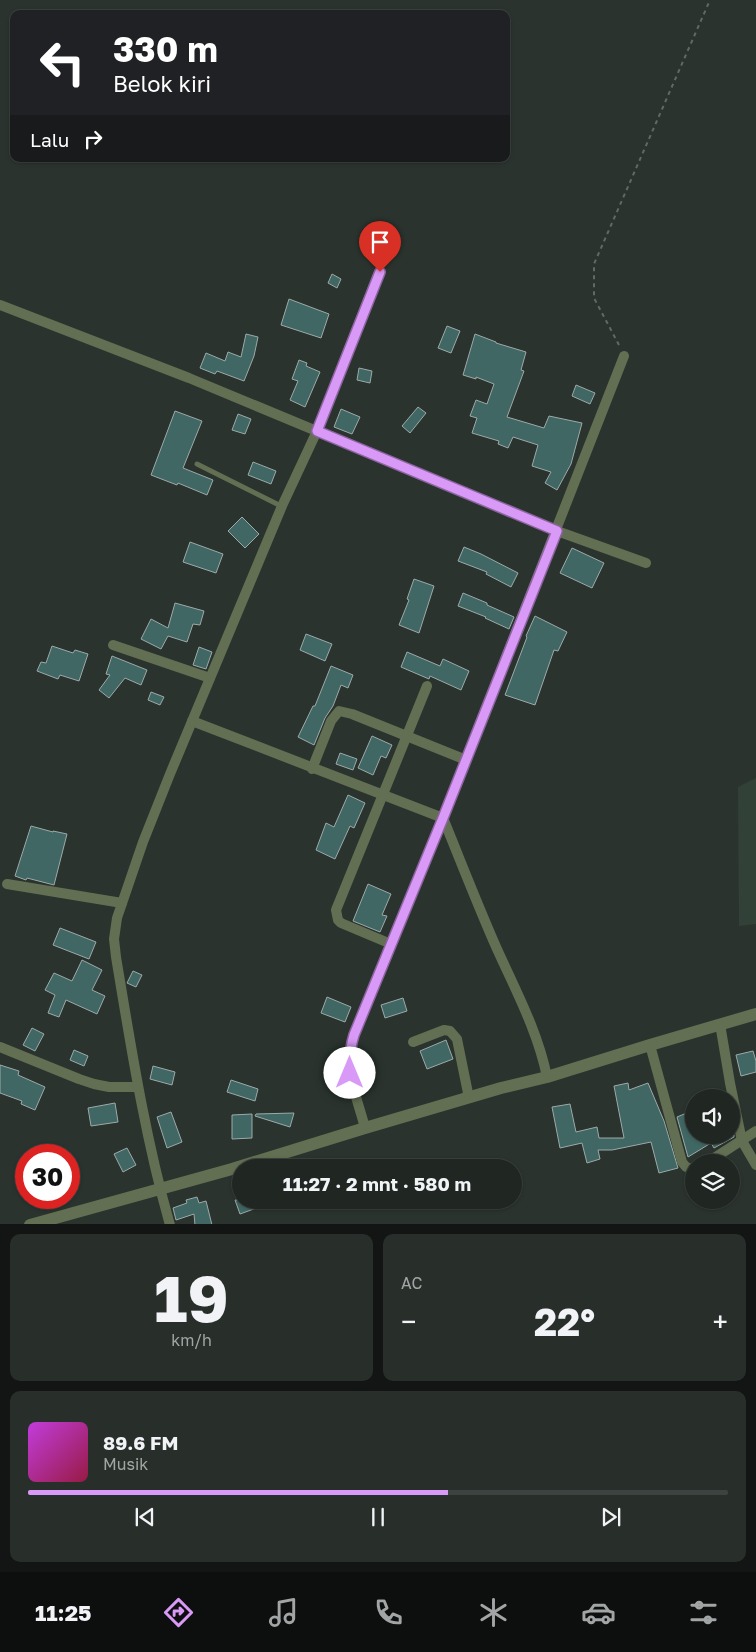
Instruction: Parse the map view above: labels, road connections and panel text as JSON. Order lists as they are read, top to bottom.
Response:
{
  "page": {
    "turn": ["330 m", "Belok kiri"],
    "then": "Lalu",
    "limit": "30",
    "trip": "11:27 · 2 mnt · 580 m",
    "tile": [
      ["19", "km/h"],
      "AC"
    ],
    "heat": ["−", "22°", "+"],
    "song": ["89.6 FM", "Musik"],
    "tabs": "11:25"
  }
}
